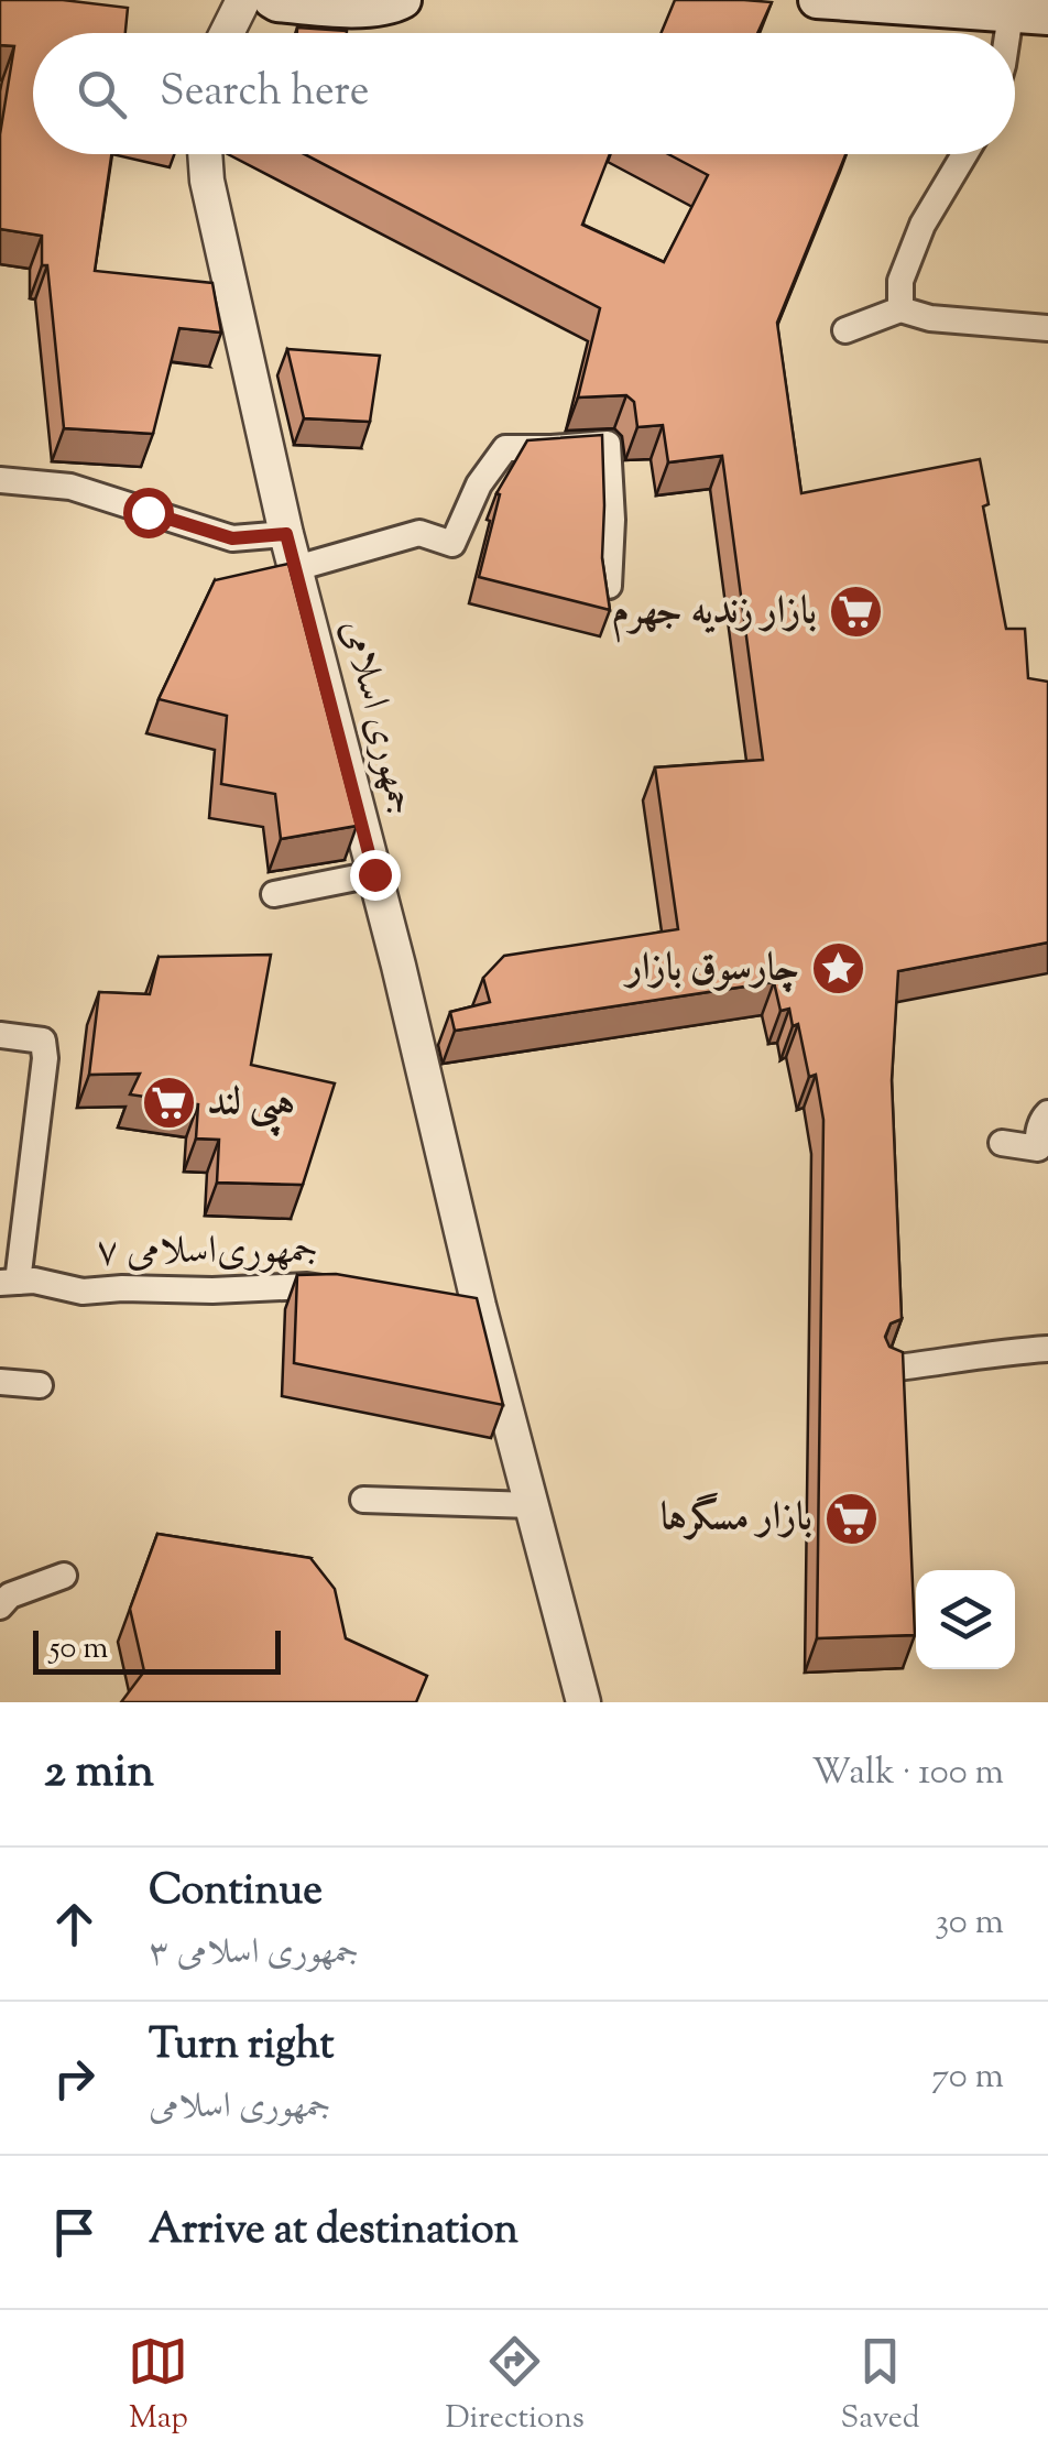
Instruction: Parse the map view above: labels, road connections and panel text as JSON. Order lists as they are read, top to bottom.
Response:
{
  "streets": {
    "street": ["جمهوری اسلامی", "جمهوری‌اسلامی ۷"]
  },
  "places": {
    "supermarket": ["بازار زندیه جهرم", "هپی لند", "بازار مسگرها"],
    "place": ["چارسوق بازار"]
  },
  "scale_bar": "50 m",
  "page": {
    "search": "Search here",
    "scale": "50 m",
    "heading": ["2 min", "Walk · 100 m"],
    "list": [
      ["Continue", "جمهوری اسلامی ۳", "30 m"],
      ["Turn right", "جمهوری اسلامی", "70 m"],
      "Arrive at destination"
    ],
    "nav": ["Map", "Directions", "Saved"]
  }
}
